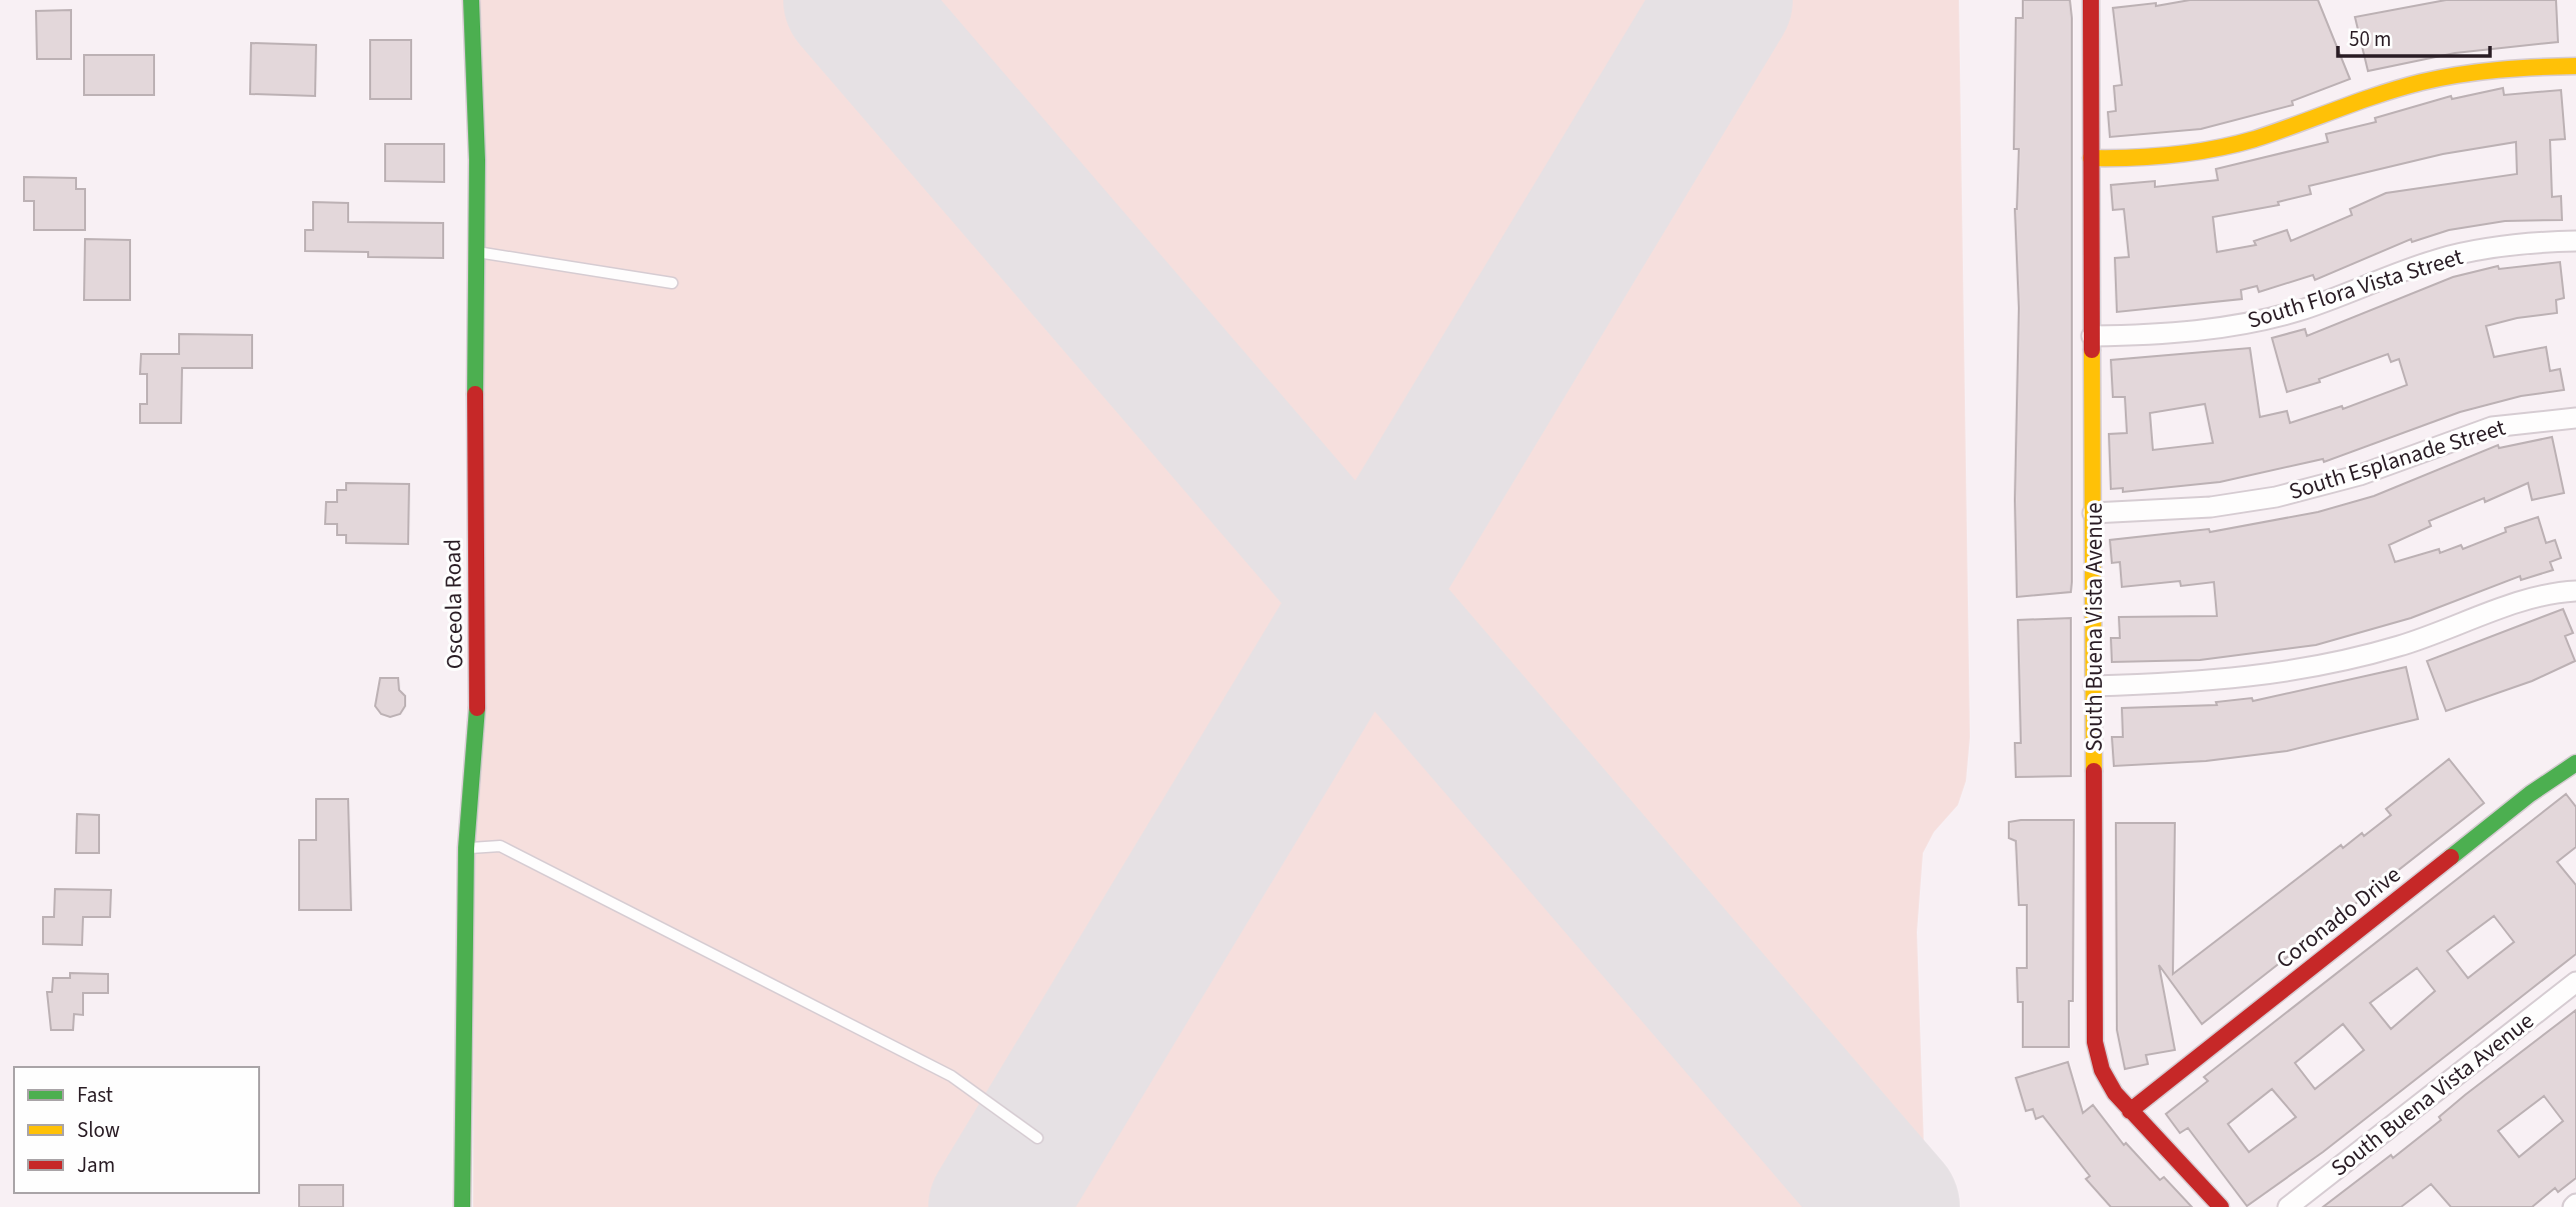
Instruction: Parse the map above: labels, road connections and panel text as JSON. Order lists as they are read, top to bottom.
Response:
{
  "streets": {
    "street": [
      "South Flora Vista Street",
      "South Esplanade Street",
      "Osceola Road",
      "South Buena Vista Avenue",
      "Coronado Drive"
    ]
  },
  "crossings": [
    ["South Flora Vista Street", "South Buena Vista Avenue"],
    ["South Esplanade Street", "South Buena Vista Avenue"],
    ["South Buena Vista Avenue", "Coronado Drive"]
  ],
  "legend": ["Fast", "Slow", "Jam"],
  "scale_bar": "50 m"
}
